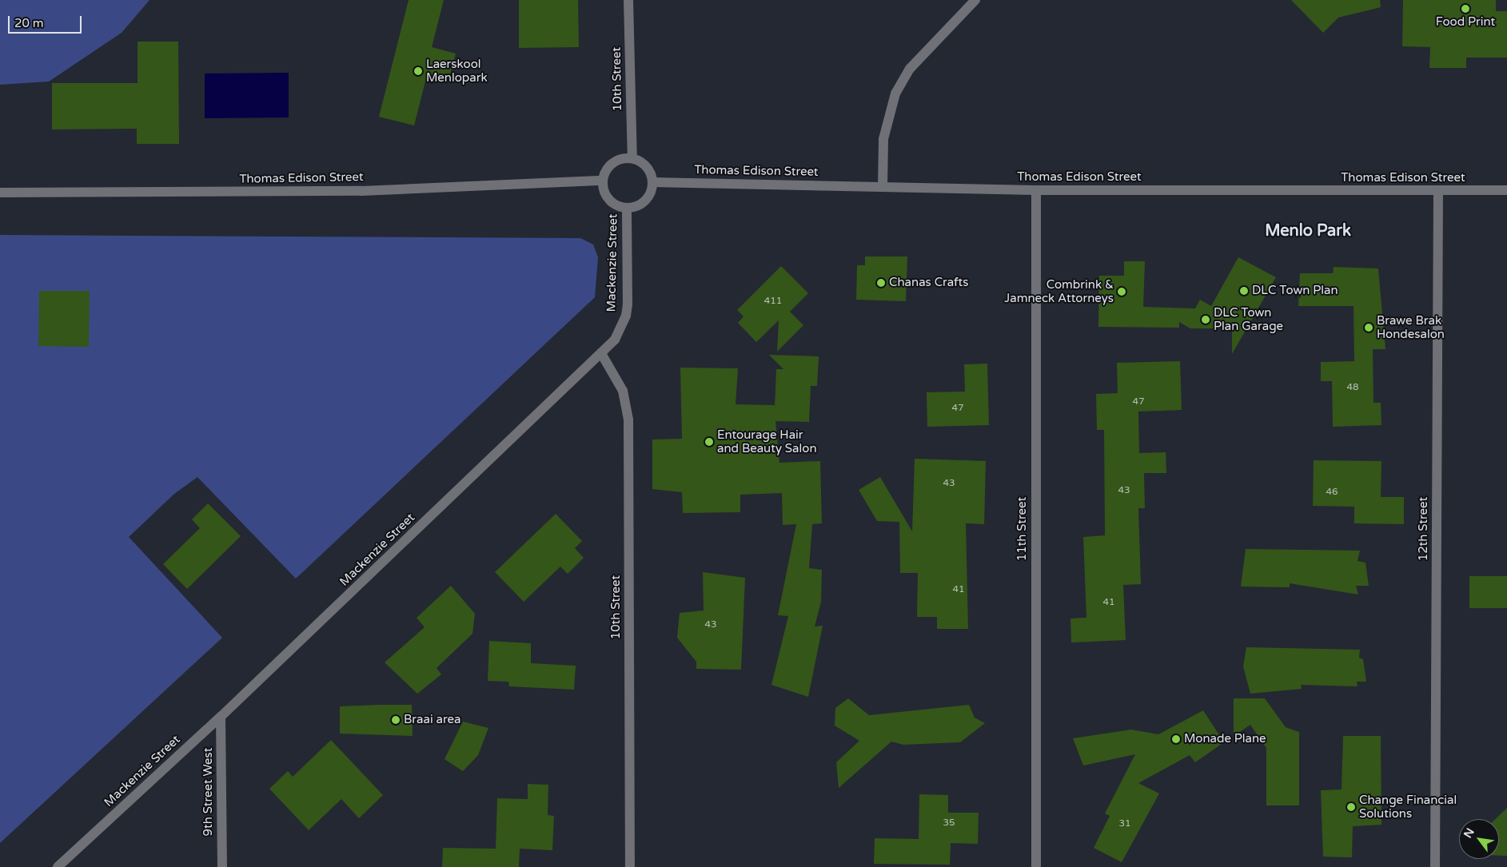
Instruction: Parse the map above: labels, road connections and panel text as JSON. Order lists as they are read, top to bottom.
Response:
{
  "streets": {
    "street": [
      "10th Street",
      "Thomas Edison Street",
      "Mackenzie Street",
      "11th Street",
      "12th Street",
      "9th Street West"
    ]
  },
  "crossings": [
    ["10th Street", "Thomas Edison Street"],
    ["10th Street", "Mackenzie Street"],
    ["Thomas Edison Street", "Mackenzie Street"],
    ["Thomas Edison Street", "11th Street"],
    ["Thomas Edison Street", "12th Street"],
    ["Mackenzie Street", "9th Street West"]
  ],
  "districts": ["Menlo Park"],
  "places": [
    "Food Print",
    "Laerskool Menlopark",
    "Chanas Crafts",
    "DLC Town Plan",
    "Combrink & Jamneck Attorneys",
    "DLC Town Plan Garage",
    "Brawe Brak Hondesalon",
    "Entourage Hair and Beauty Salon",
    "Braai area",
    "Monade Plane",
    "Change Financial Solutions"
  ],
  "house_numbers": [
    "411",
    "48",
    "47",
    "47",
    "43",
    "43",
    "46",
    "41",
    "41",
    "43",
    "35",
    "31"
  ],
  "scale_bar": "20 m",
  "north": "top left"
}
